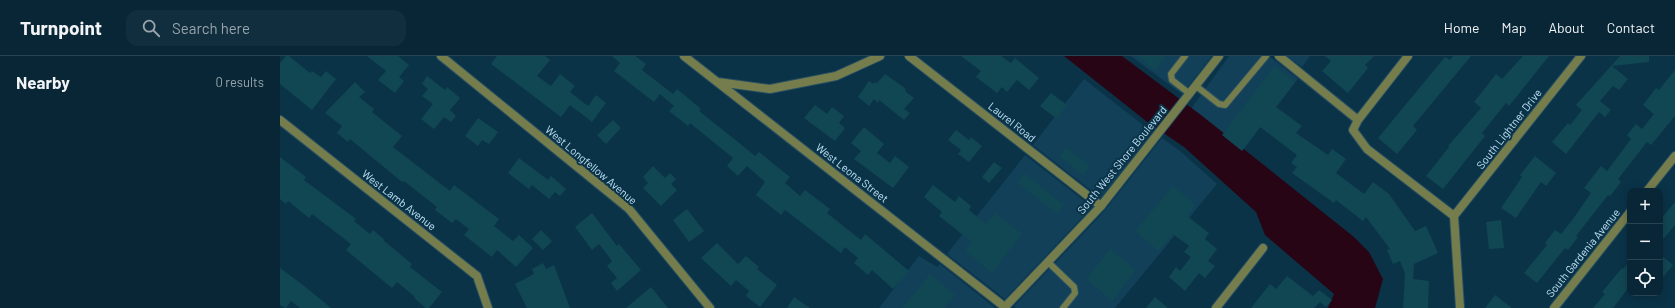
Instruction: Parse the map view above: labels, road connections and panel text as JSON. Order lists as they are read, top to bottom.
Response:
{
  "streets": {
    "street": [
      "Laurel Road",
      "South Lightner Drive",
      "South West Shore Boulevard",
      "West Longfellow Avenue",
      "West Leona Street",
      "West Lamb Avenue",
      "South Gardenia Avenue"
    ]
  },
  "crossings": [
    ["Laurel Road", "South West Shore Boulevard"],
    ["South West Shore Boulevard", "West Leona Street"]
  ],
  "page": {
    "header": "Turnpoint",
    "search": "Search here",
    "nav": [
      "Home",
      "Map",
      "About",
      "Contact"
    ],
    "heading": ["Nearby", "0 results"],
    "map_buttons": ["+", "−"]
  }
}
